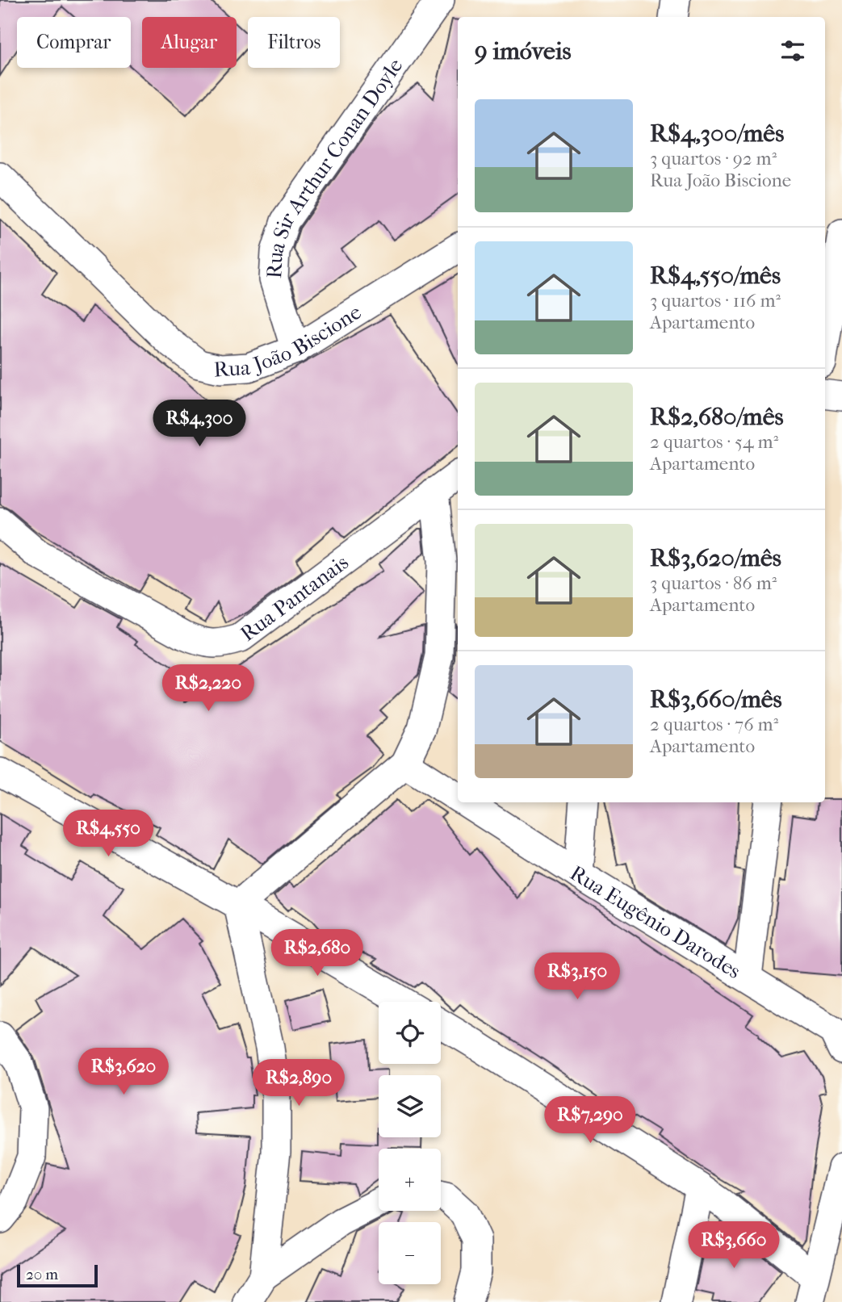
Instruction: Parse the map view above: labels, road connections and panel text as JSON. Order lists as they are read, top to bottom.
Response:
{
  "streets": {
    "street": [
      "Rua Sir Arthur Conan Doyle",
      "Rua João Biscione",
      "Rua Pantanais",
      "Rua Eugênio Darodes"
    ]
  },
  "crossings": [
    ["Rua Sir Arthur Conan Doyle", "Rua João Biscione"]
  ],
  "scale_bar": "20 m",
  "page": {
    "chip": ["Comprar", "Alugar", "Filtros"],
    "heading": "9 imóveis",
    "list": [
      {
        "name": "R$4,300/mês",
        "note": "3 quartos · 92 m² · Rua João Biscione"
      },
      {
        "name": "R$4,550/mês",
        "note": "3 quartos · 116 m² · Apartamento"
      },
      {
        "name": "R$2,680/mês",
        "note": "2 quartos · 54 m² · Apartamento"
      },
      {
        "name": "R$3,620/mês",
        "note": "3 quartos · 86 m² · Apartamento"
      },
      {
        "name": "R$3,660/mês",
        "note": "2 quartos · 76 m² · Apartamento"
      }
    ],
    "price": [
      "R$4,300",
      "R$2,220",
      "R$4,550",
      "R$2,680",
      "R$3,150",
      "R$3,620",
      "R$2,890",
      "R$7,290",
      "R$3,660"
    ],
    "map_buttons": ["+", "−"],
    "scale": "20 m"
  }
}
